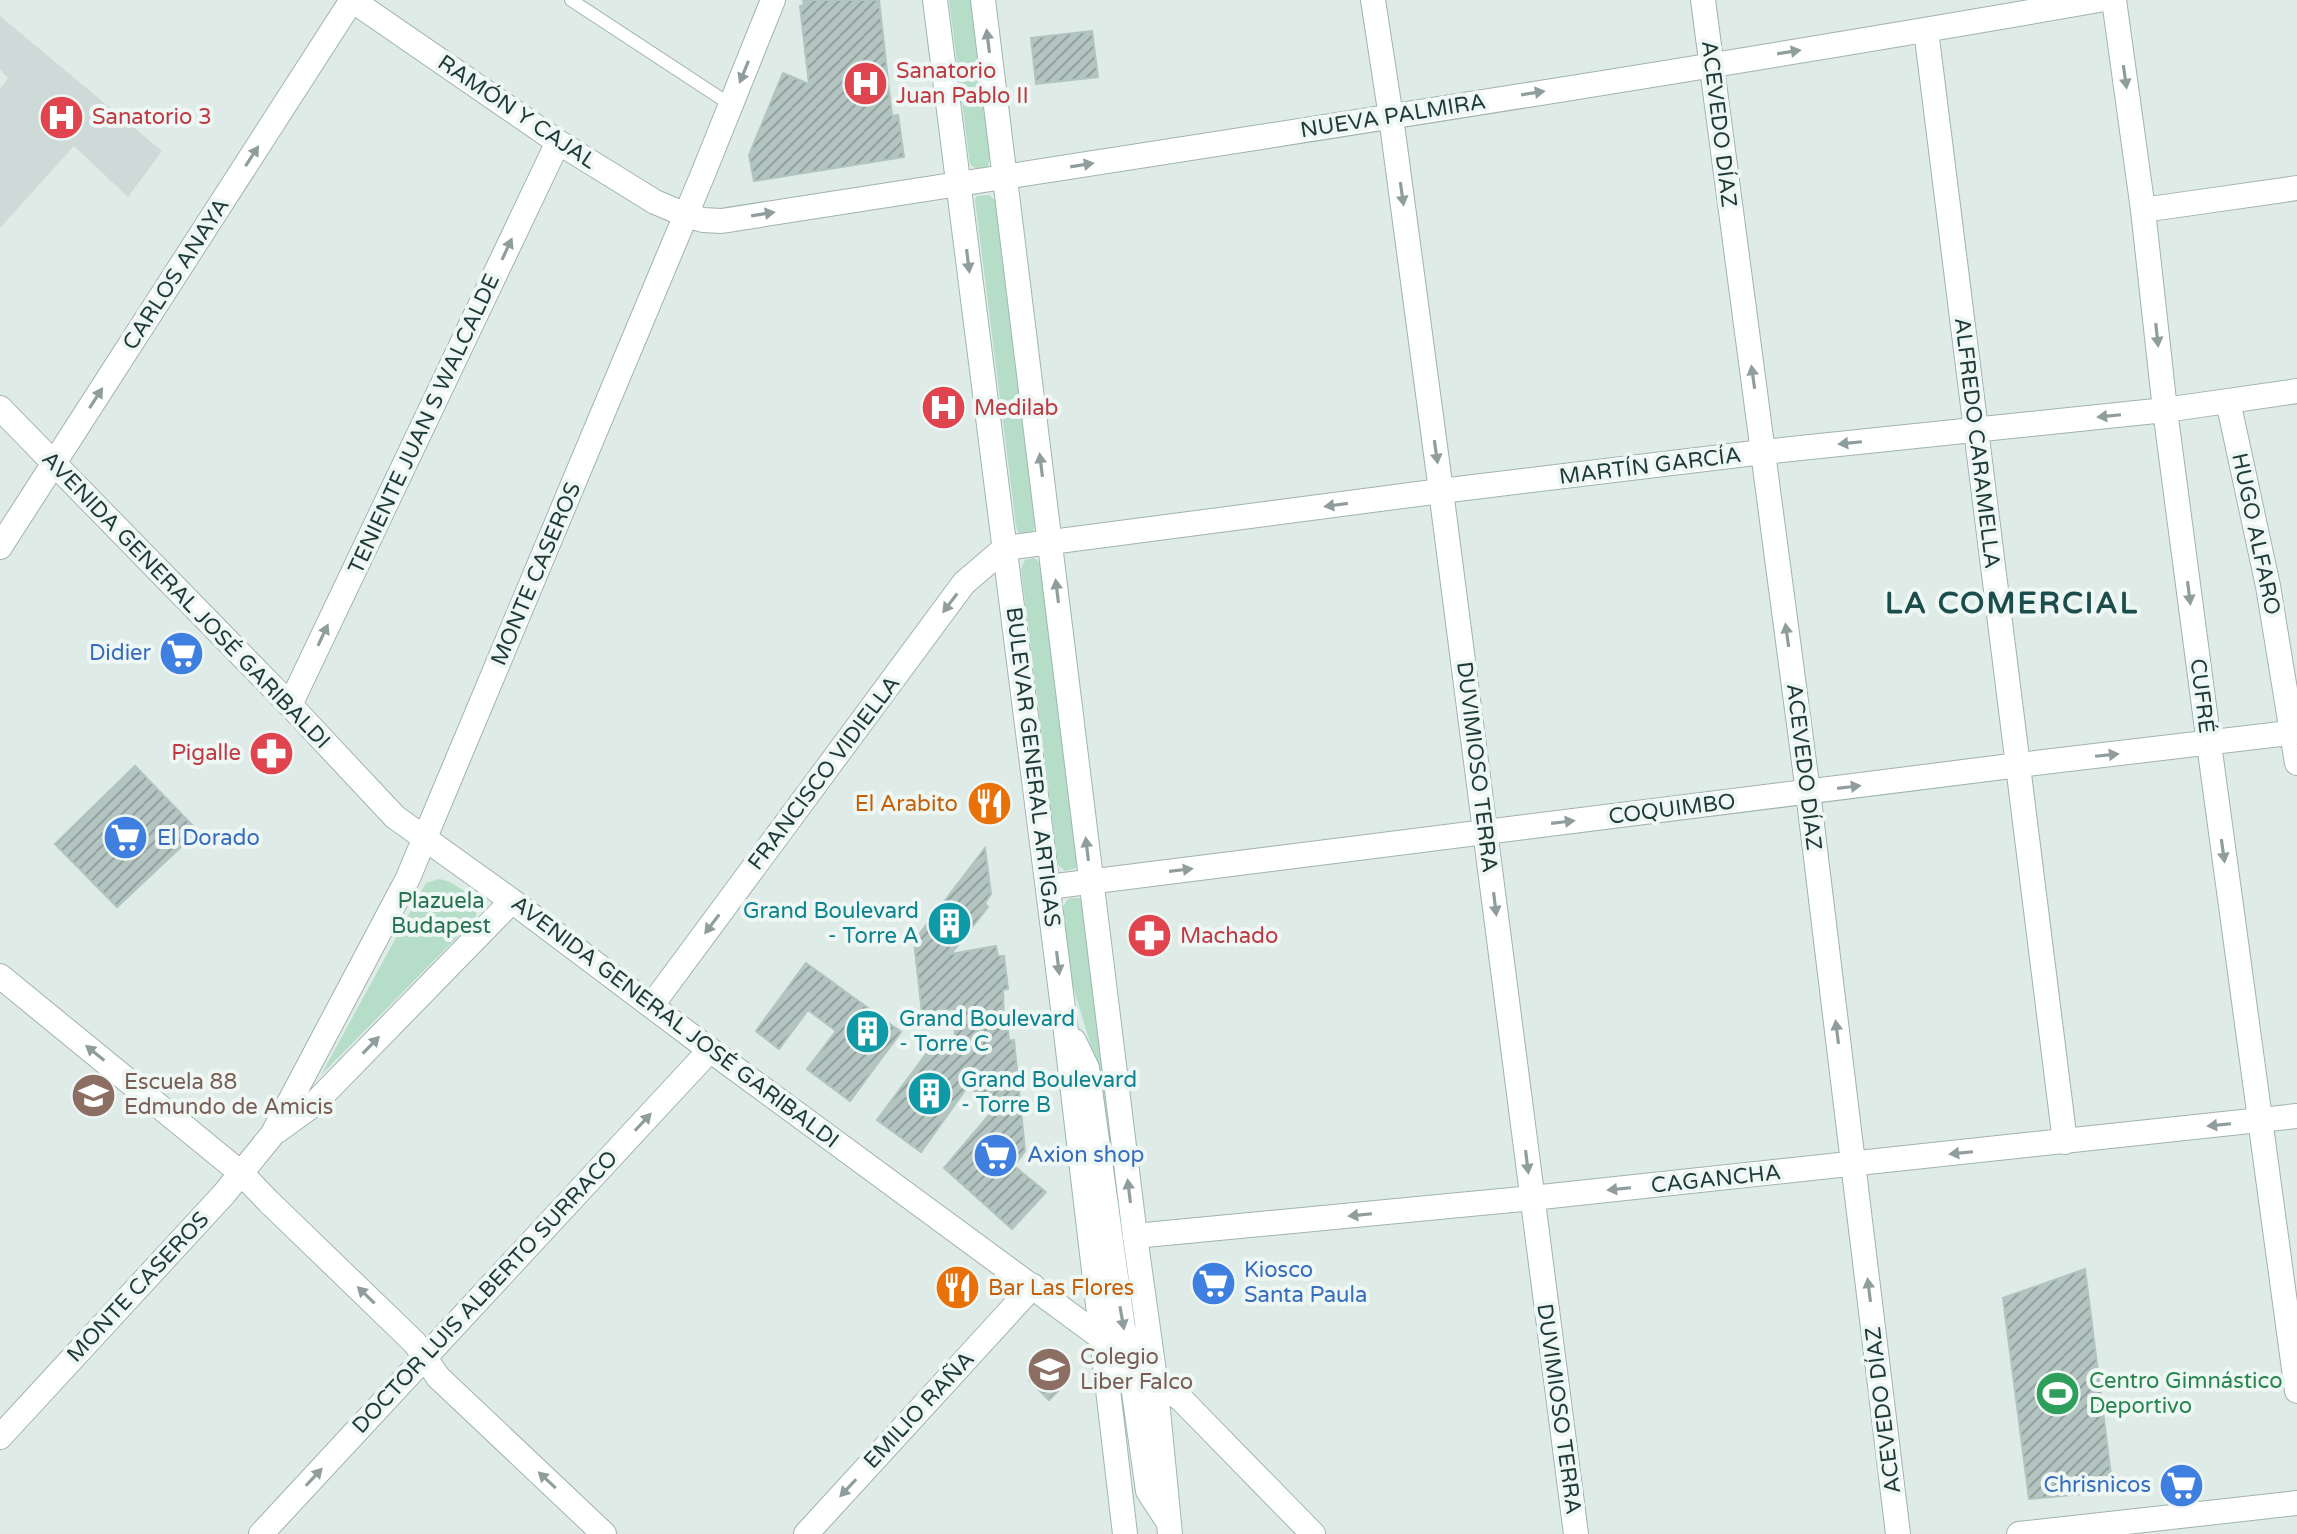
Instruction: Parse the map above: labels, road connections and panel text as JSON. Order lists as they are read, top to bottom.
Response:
{
  "streets": {
    "street": [
      "RAMÓN Y CAJAL",
      "NUEVA PALMIRA",
      "ACEVEDO DÍAZ",
      "CARLOS ANAYA",
      "TENIENTE JUAN S WALCALDE",
      "ALFREDO CARAMELLA",
      "MARTÍN GARCÍA",
      "HUGO ALFARO",
      "MONTE CASEROS",
      "AVENIDA GENERAL JOSÉ GARIBALDI",
      "CUFRÉ",
      "BULEVAR GENERAL ARTIGAS",
      "DUVIMIOSO TERRA",
      "FRANCISCO VIDIELLA",
      "COQUIMBO",
      "CAGANCHA",
      "DOCTOR LUIS ALBERTO SURRACO",
      "EMILIO RAÑA"
    ]
  },
  "crossings": [
    ["RAMÓN Y CAJAL", "NUEVA PALMIRA"],
    ["RAMÓN Y CAJAL", "CARLOS ANAYA"],
    ["RAMÓN Y CAJAL", "TENIENTE JUAN S WALCALDE"],
    ["RAMÓN Y CAJAL", "MONTE CASEROS"],
    ["NUEVA PALMIRA", "ACEVEDO DÍAZ"],
    ["NUEVA PALMIRA", "ALFREDO CARAMELLA"],
    ["NUEVA PALMIRA", "MONTE CASEROS"],
    ["NUEVA PALMIRA", "BULEVAR GENERAL ARTIGAS"],
    ["NUEVA PALMIRA", "DUVIMIOSO TERRA"],
    ["ACEVEDO DÍAZ", "MARTÍN GARCÍA"],
    ["ACEVEDO DÍAZ", "COQUIMBO"],
    ["ACEVEDO DÍAZ", "CAGANCHA"],
    ["CARLOS ANAYA", "AVENIDA GENERAL JOSÉ GARIBALDI"],
    ["TENIENTE JUAN S WALCALDE", "AVENIDA GENERAL JOSÉ GARIBALDI"],
    ["ALFREDO CARAMELLA", "MARTÍN GARCÍA"],
    ["ALFREDO CARAMELLA", "COQUIMBO"],
    ["ALFREDO CARAMELLA", "CAGANCHA"],
    ["MARTÍN GARCÍA", "HUGO ALFARO"],
    ["MARTÍN GARCÍA", "CUFRÉ"],
    ["MARTÍN GARCÍA", "BULEVAR GENERAL ARTIGAS"],
    ["MARTÍN GARCÍA", "DUVIMIOSO TERRA"],
    ["MARTÍN GARCÍA", "FRANCISCO VIDIELLA"],
    ["HUGO ALFARO", "COQUIMBO"],
    ["MONTE CASEROS", "AVENIDA GENERAL JOSÉ GARIBALDI"],
    ["AVENIDA GENERAL JOSÉ GARIBALDI", "BULEVAR GENERAL ARTIGAS"],
    ["AVENIDA GENERAL JOSÉ GARIBALDI", "FRANCISCO VIDIELLA"],
    ["AVENIDA GENERAL JOSÉ GARIBALDI", "DOCTOR LUIS ALBERTO SURRACO"],
    ["AVENIDA GENERAL JOSÉ GARIBALDI", "EMILIO RAÑA"],
    ["CUFRÉ", "COQUIMBO"],
    ["CUFRÉ", "CAGANCHA"],
    ["BULEVAR GENERAL ARTIGAS", "FRANCISCO VIDIELLA"],
    ["BULEVAR GENERAL ARTIGAS", "COQUIMBO"],
    ["BULEVAR GENERAL ARTIGAS", "CAGANCHA"],
    ["DUVIMIOSO TERRA", "COQUIMBO"],
    ["DUVIMIOSO TERRA", "CAGANCHA"]
  ],
  "one_way": [
    "NUEVA PALMIRA",
    "ACEVEDO DÍAZ",
    "CARLOS ANAYA",
    "TENIENTE JUAN S WALCALDE",
    "MARTÍN GARCÍA",
    "CUFRÉ",
    "DUVIMIOSO TERRA",
    "FRANCISCO VIDIELLA",
    "COQUIMBO",
    "CAGANCHA",
    "DOCTOR LUIS ALBERTO SURRACO",
    "EMILIO RAÑA"
  ],
  "districts": ["LA COMERCIAL"],
  "parks": ["Plazuela Budapest"],
  "places": {
    "hospital": ["Sanatorio Juan Pablo II", "Sanatorio 3", "Medilab"],
    "supermarket": [
      "Didier",
      "El Dorado",
      "Axion shop",
      "Kiosco Santa Paula",
      "Chrisnicos"
    ],
    "pharmacy": ["Pigalle", "Machado"],
    "restaurant": ["El Arabito", "Bar Las Flores"],
    "building": ["Grand Boulevard - Torre A", "Grand Boulevard - Torre C", "Grand Boulevard - Torre B"],
    "school or university": ["Escuela 88 Edmundo de Amicis", "Colegio Liber Falco"],
    "sports": ["Centro Gimnástico Deportivo"]
  }
}
